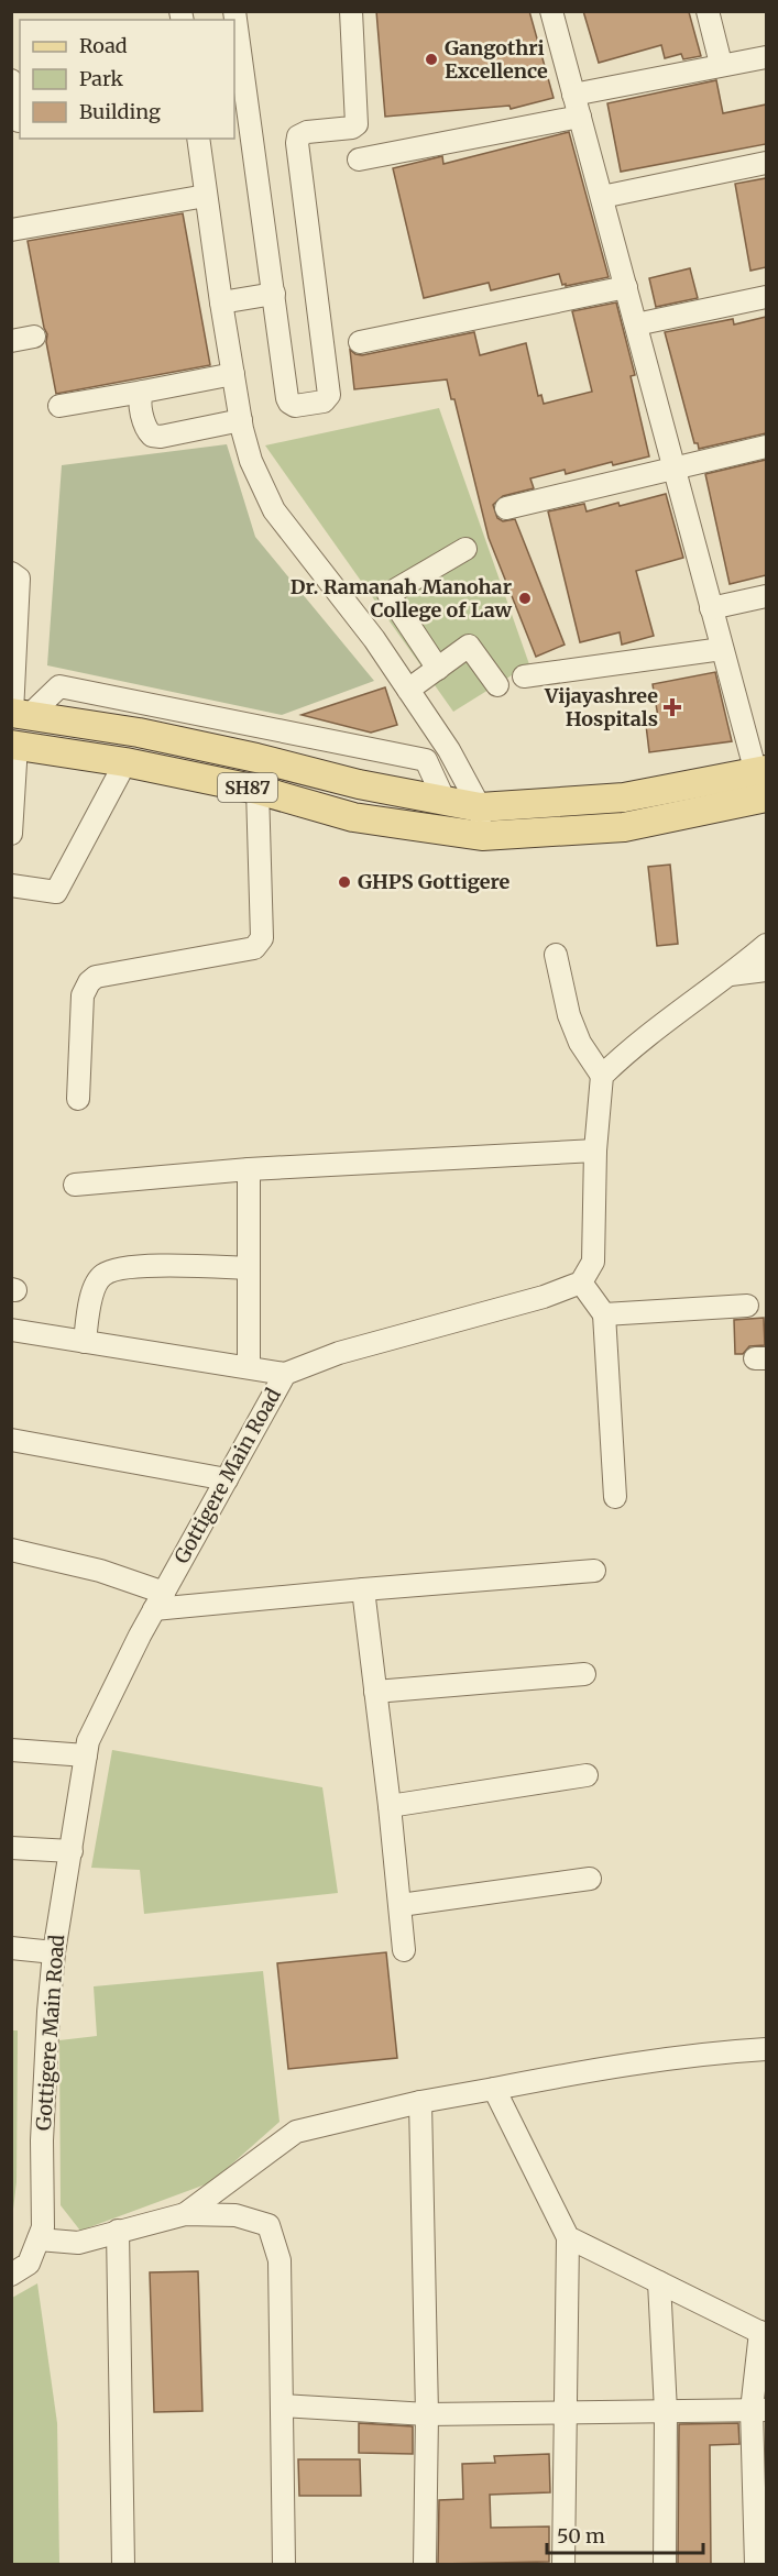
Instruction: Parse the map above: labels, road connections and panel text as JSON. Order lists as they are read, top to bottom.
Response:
{
  "streets": {
    "main road": ["SH87"],
    "street": ["Gottigere Main Road"]
  },
  "places": {
    "other": ["Gangothri Excellence", "Dr. Ramanah Manohar College of Law", "GHPS Gottigere"],
    "health": ["Vijayashree Hospitals"]
  },
  "legend": ["Road", "Park", "Building"],
  "scale_bar": "50 m"
}
